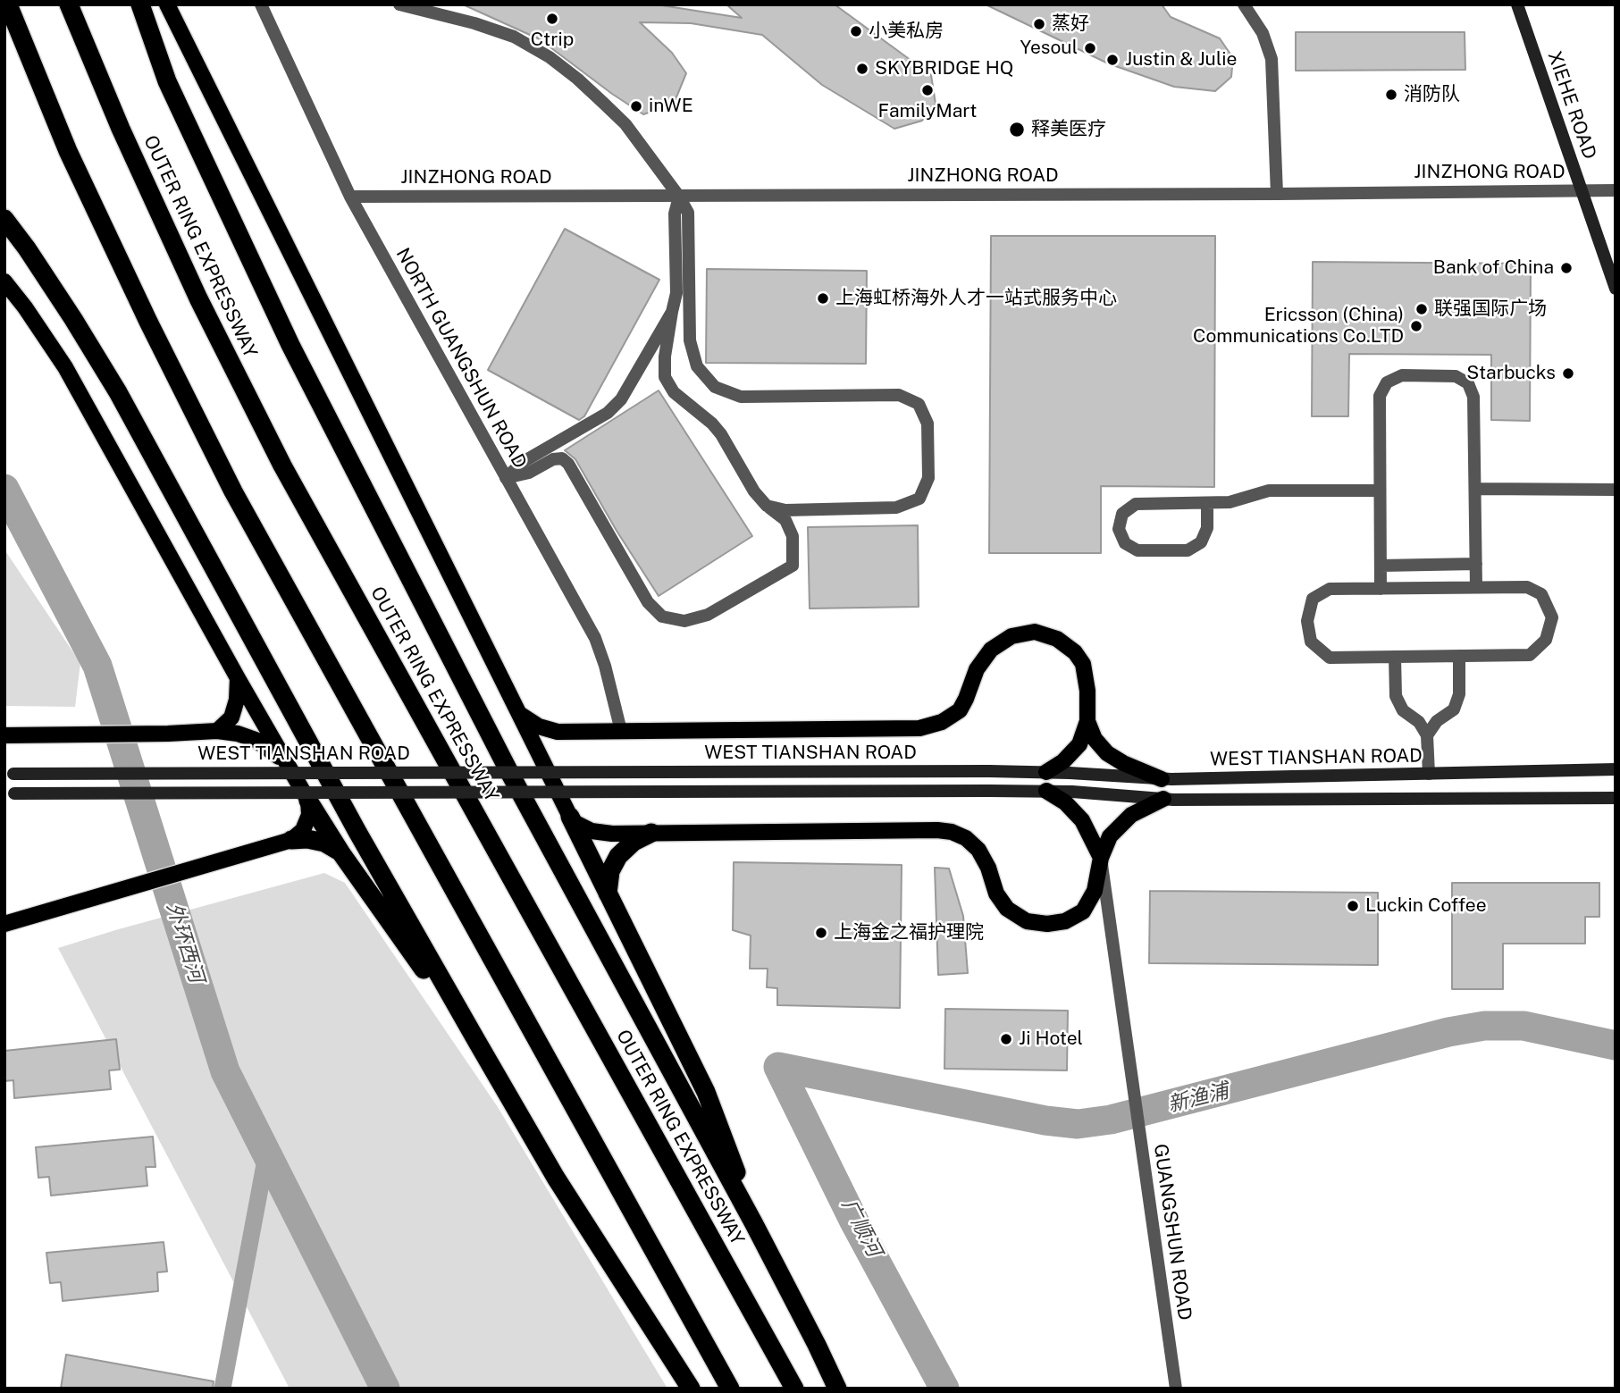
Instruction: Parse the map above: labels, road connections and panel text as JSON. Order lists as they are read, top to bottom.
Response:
{
  "streets": {
    "highway": ["OUTER RING EXPRESSWAY"],
    "main road": ["XIEHE ROAD", "WEST TIANSHAN ROAD"],
    "street": ["JINZHONG ROAD", "NORTH GUANGSHUN ROAD", "GUANGSHUN ROAD"]
  },
  "crossings": [
    ["XIEHE ROAD", "JINZHONG ROAD"],
    ["JINZHONG ROAD", "NORTH GUANGSHUN ROAD"]
  ],
  "water": ["外环西河", "新渔浦", "广顺河"],
  "places": [
    "Ctrip",
    "蒸好",
    "小美私房",
    "Yesoul",
    "Justin & Julie",
    "SKYBRIDGE HQ",
    "FamilyMart",
    "消防队",
    "inWE",
    "释美医疗",
    "Bank of China",
    "上海虹桥海外人才一站式服务中心",
    "联强国际广场",
    "Ericsson (China) Communications Co.LTD",
    "Starbucks",
    "Luckin Coffee",
    "上海金之福护理院",
    "Ji Hotel"
  ]
}
